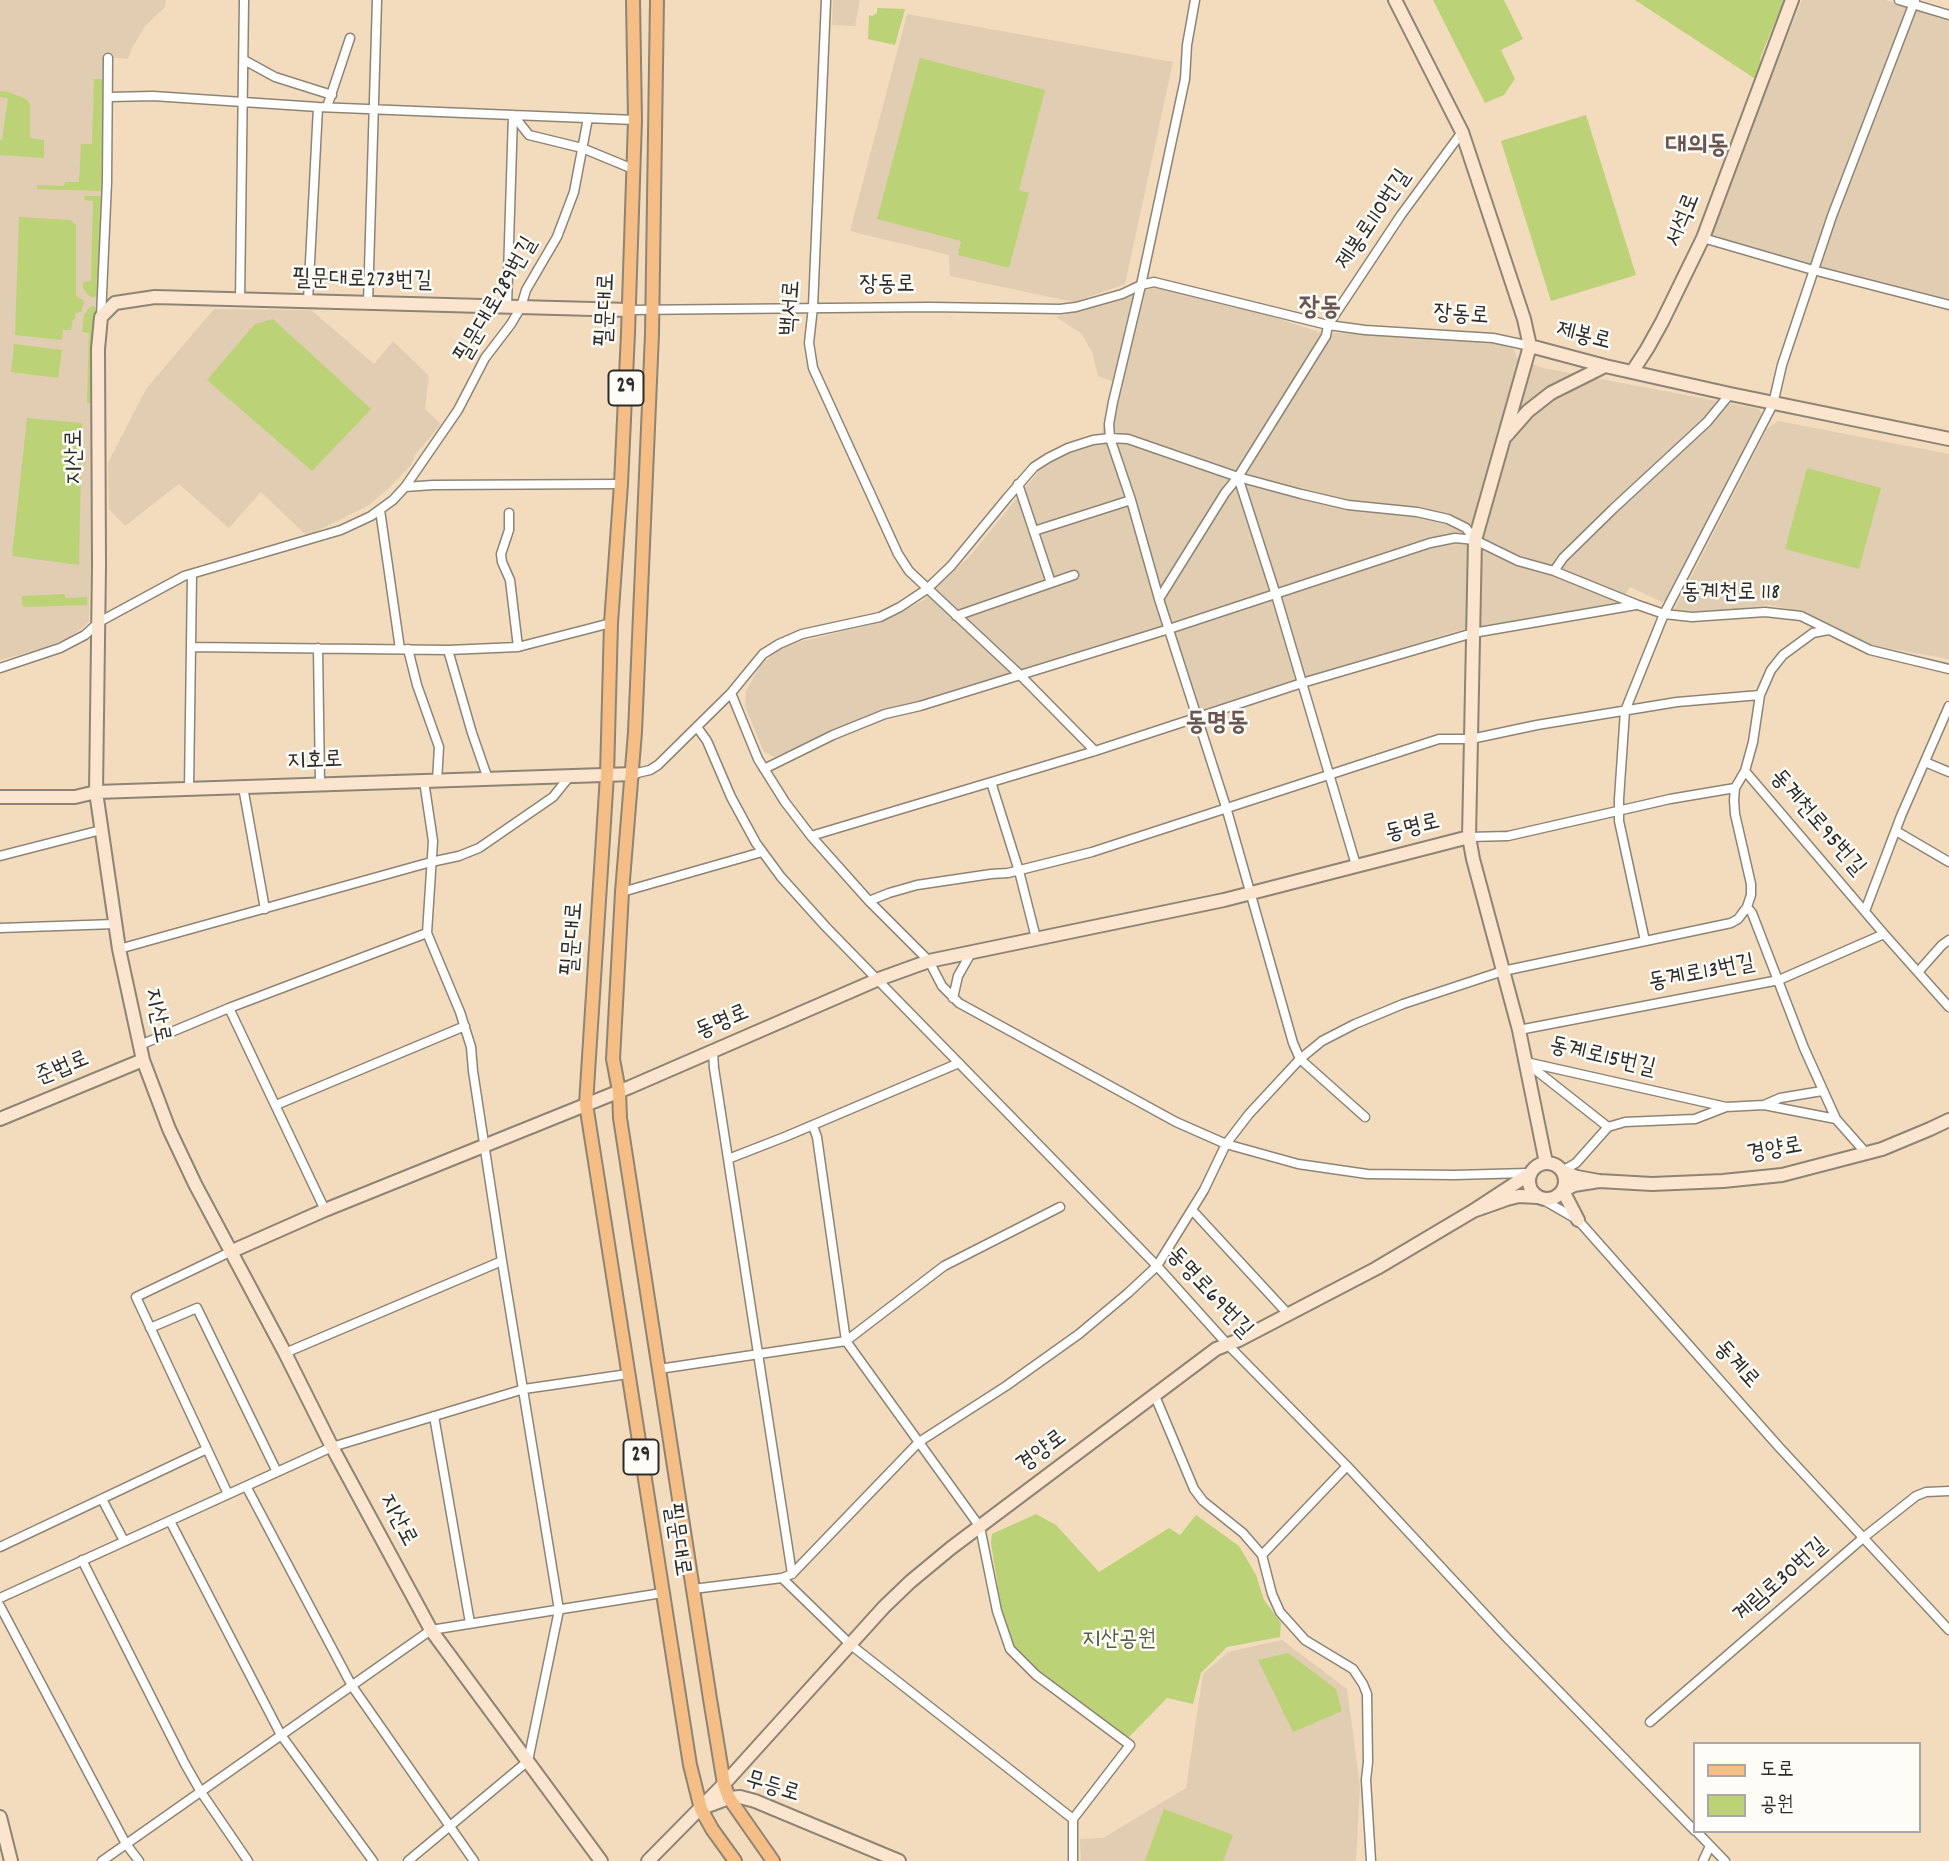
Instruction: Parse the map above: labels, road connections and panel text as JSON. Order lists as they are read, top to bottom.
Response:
{
  "streets": {
    "main road": ["필문대로", "29"],
    "street": [
      "제봉로110번길",
      "서석로",
      "필문대로273번길",
      "장동로",
      "필문대로289번길",
      "백서로",
      "제봉로",
      "지산로",
      "동계천로 118",
      "지호로",
      "동계천로95번길",
      "동명로",
      "동계로13번길",
      "동계로15번길",
      "준법로",
      "경양로",
      "동명로69번길",
      "동계로",
      "계림로30번길",
      "무등로"
    ]
  },
  "crossings": [
    ["제봉로110번길", "장동로"],
    ["제봉로110번길", "제봉로"],
    ["서석로", "제봉로"],
    ["필문대로273번길", "장동로"],
    ["필문대로273번길", "필문대로289번길"],
    ["필문대로273번길", "필문대로"],
    ["필문대로273번길", "지산로"],
    ["장동로", "백서로"],
    ["장동로", "필문대로"],
    ["장동로", "제봉로"],
    ["장동로", "동명로"],
    ["필문대로289번길", "지산로"],
    ["필문대로", "지호로"],
    ["필문대로", "동명로"],
    ["필문대로", "경양로"],
    ["필문대로", "동명로69번길"],
    ["필문대로", "무등로"],
    ["제봉로", "동명로"],
    ["지산로", "지호로"],
    ["지산로", "동명로"],
    ["지산로", "준법로"],
    ["동계천로 118", "동계천로95번길"],
    ["동계천로 118", "동명로"],
    ["동계천로95번길", "동계로13번길"],
    ["동명로", "동명로69번길"],
    ["경양로", "동명로69번길"],
    ["경양로", "동계로"],
    ["경양로", "무등로"],
    ["동계로", "계림로30번길"]
  ],
  "districts": ["대의동", "장동", "동명동"],
  "parks": ["지산공원"],
  "legend": ["도로", "공원"]
}
